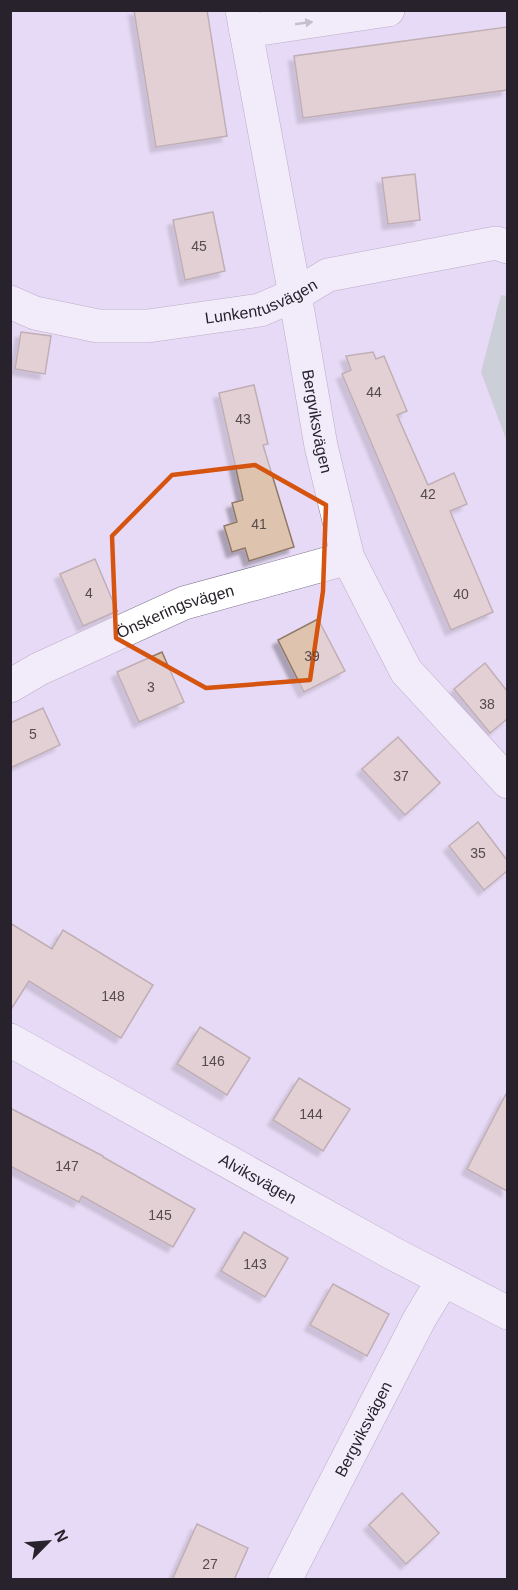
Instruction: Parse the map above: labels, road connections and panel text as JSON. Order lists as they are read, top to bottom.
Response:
{
  "streets": {
    "street": [
      "Lunkentusvägen",
      "Bergviksvägen",
      "Önskeringsvägen",
      "Alviksvägen"
    ]
  },
  "crossings": [
    ["Lunkentusvägen", "Bergviksvägen"],
    ["Bergviksvägen", "Önskeringsvägen"],
    ["Bergviksvägen", "Alviksvägen"]
  ],
  "house_numbers": [
    "45",
    "44",
    "43",
    "42",
    "41",
    "4",
    "40",
    "39",
    "3",
    "38",
    "5",
    "37",
    "35",
    "148",
    "146",
    "144",
    "147",
    "145",
    "143",
    "27"
  ],
  "north": "top right"
}
